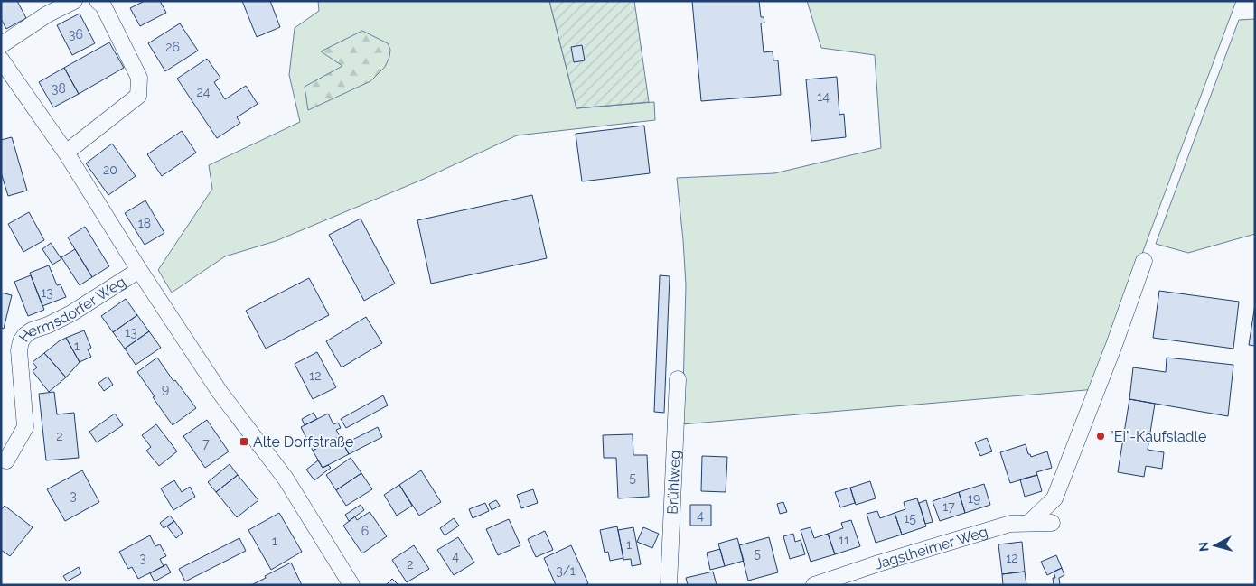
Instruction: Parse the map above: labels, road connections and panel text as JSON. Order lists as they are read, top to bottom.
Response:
{
  "streets": {
    "street": ["Hermsdorfer Weg", "Brühlweg", "Jagstheimer Weg"]
  },
  "places": {
    "other": ["\"Ei\"-Kaufsladle"],
    "transit": ["Alte Dorfstraße"]
  },
  "house_numbers": [
    "36",
    "26",
    "38",
    "24",
    "14",
    "20",
    "18",
    "13",
    "13",
    "1",
    "12",
    "9",
    "2",
    "7",
    "5",
    "3",
    "19",
    "17",
    "4",
    "15",
    "6",
    "11",
    "1",
    "1",
    "5",
    "4",
    "3",
    "12",
    "2",
    "3/1"
  ],
  "north": "left"
}
